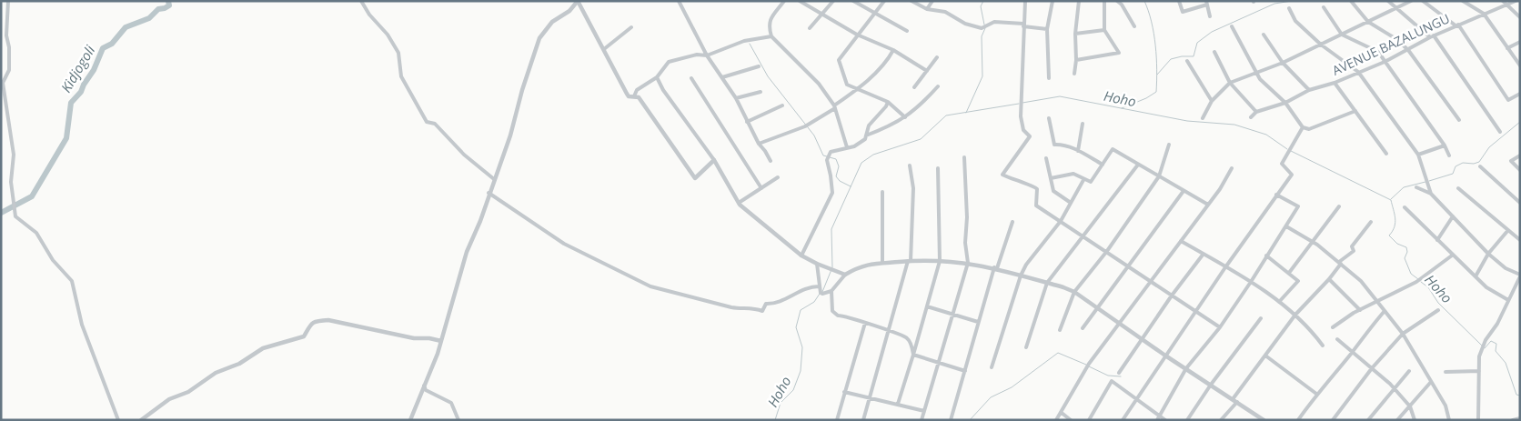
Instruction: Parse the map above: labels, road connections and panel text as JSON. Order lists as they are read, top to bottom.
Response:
{
  "streets": {
    "street": ["AVENUE BAZALUNGU"]
  },
  "water": ["Kidjogoli", "Hoho"]
}
